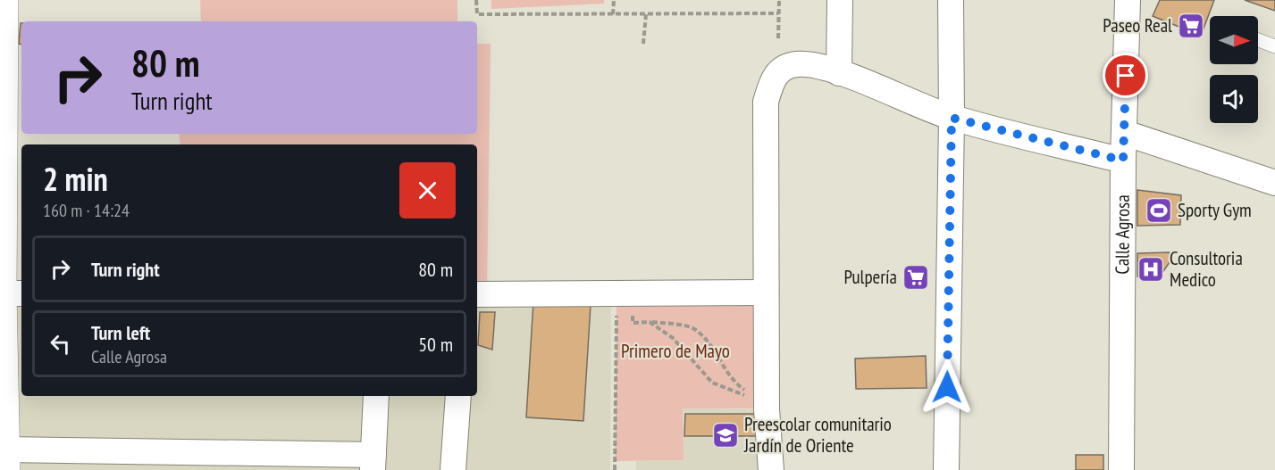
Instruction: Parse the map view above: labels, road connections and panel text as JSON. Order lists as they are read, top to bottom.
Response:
{
  "streets": {
    "street": ["Calle Agrosa"]
  },
  "parks": ["Primero de Mayo"],
  "places": {
    "supermarket": ["Paseo Real", "Pulpería"],
    "sports": ["Sporty Gym"],
    "hospital": ["Consultoria Medico"],
    "school or university": ["Preescolar comunitario Jardín de Oriente"]
  },
  "north": "right",
  "page": {
    "turn": ["80 m", "Turn right"],
    "heading": ["2 min", "160 m · 14:24"],
    "list": [
      {
        "name": "Turn right",
        "value": "80 m"
      },
      {
        "name": "Turn left",
        "note": "Calle Agrosa",
        "value": "50 m"
      }
    ]
  }
}
